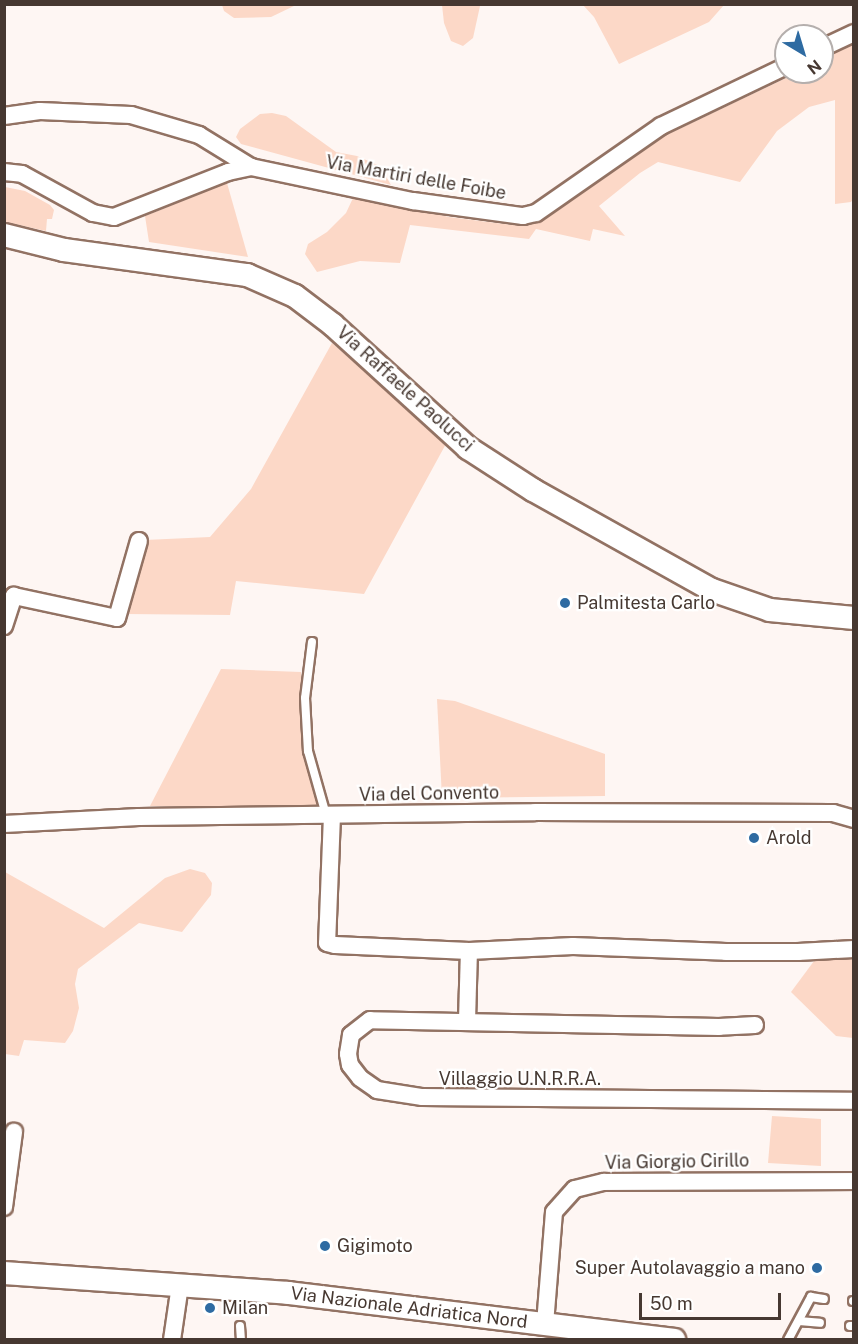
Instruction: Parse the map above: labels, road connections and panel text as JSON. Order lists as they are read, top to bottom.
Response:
{
  "streets": {
    "main road": ["Via Raffaele Paolucci", "Via Nazionale Adriatica Nord"],
    "street": [
      "Via Martiri delle Foibe",
      "Via del Convento",
      "Villaggio U.N.R.R.A.",
      "Via Giorgio Cirillo"
    ]
  },
  "crossings": [
    ["Via Giorgio Cirillo", "Via Nazionale Adriatica Nord"]
  ],
  "places": [
    "Palmitesta Carlo",
    "Arold",
    "Gigimoto",
    "Super Autolavaggio a mano",
    "Milan"
  ],
  "scale_bar": "50 m",
  "north": "bottom right"
}
